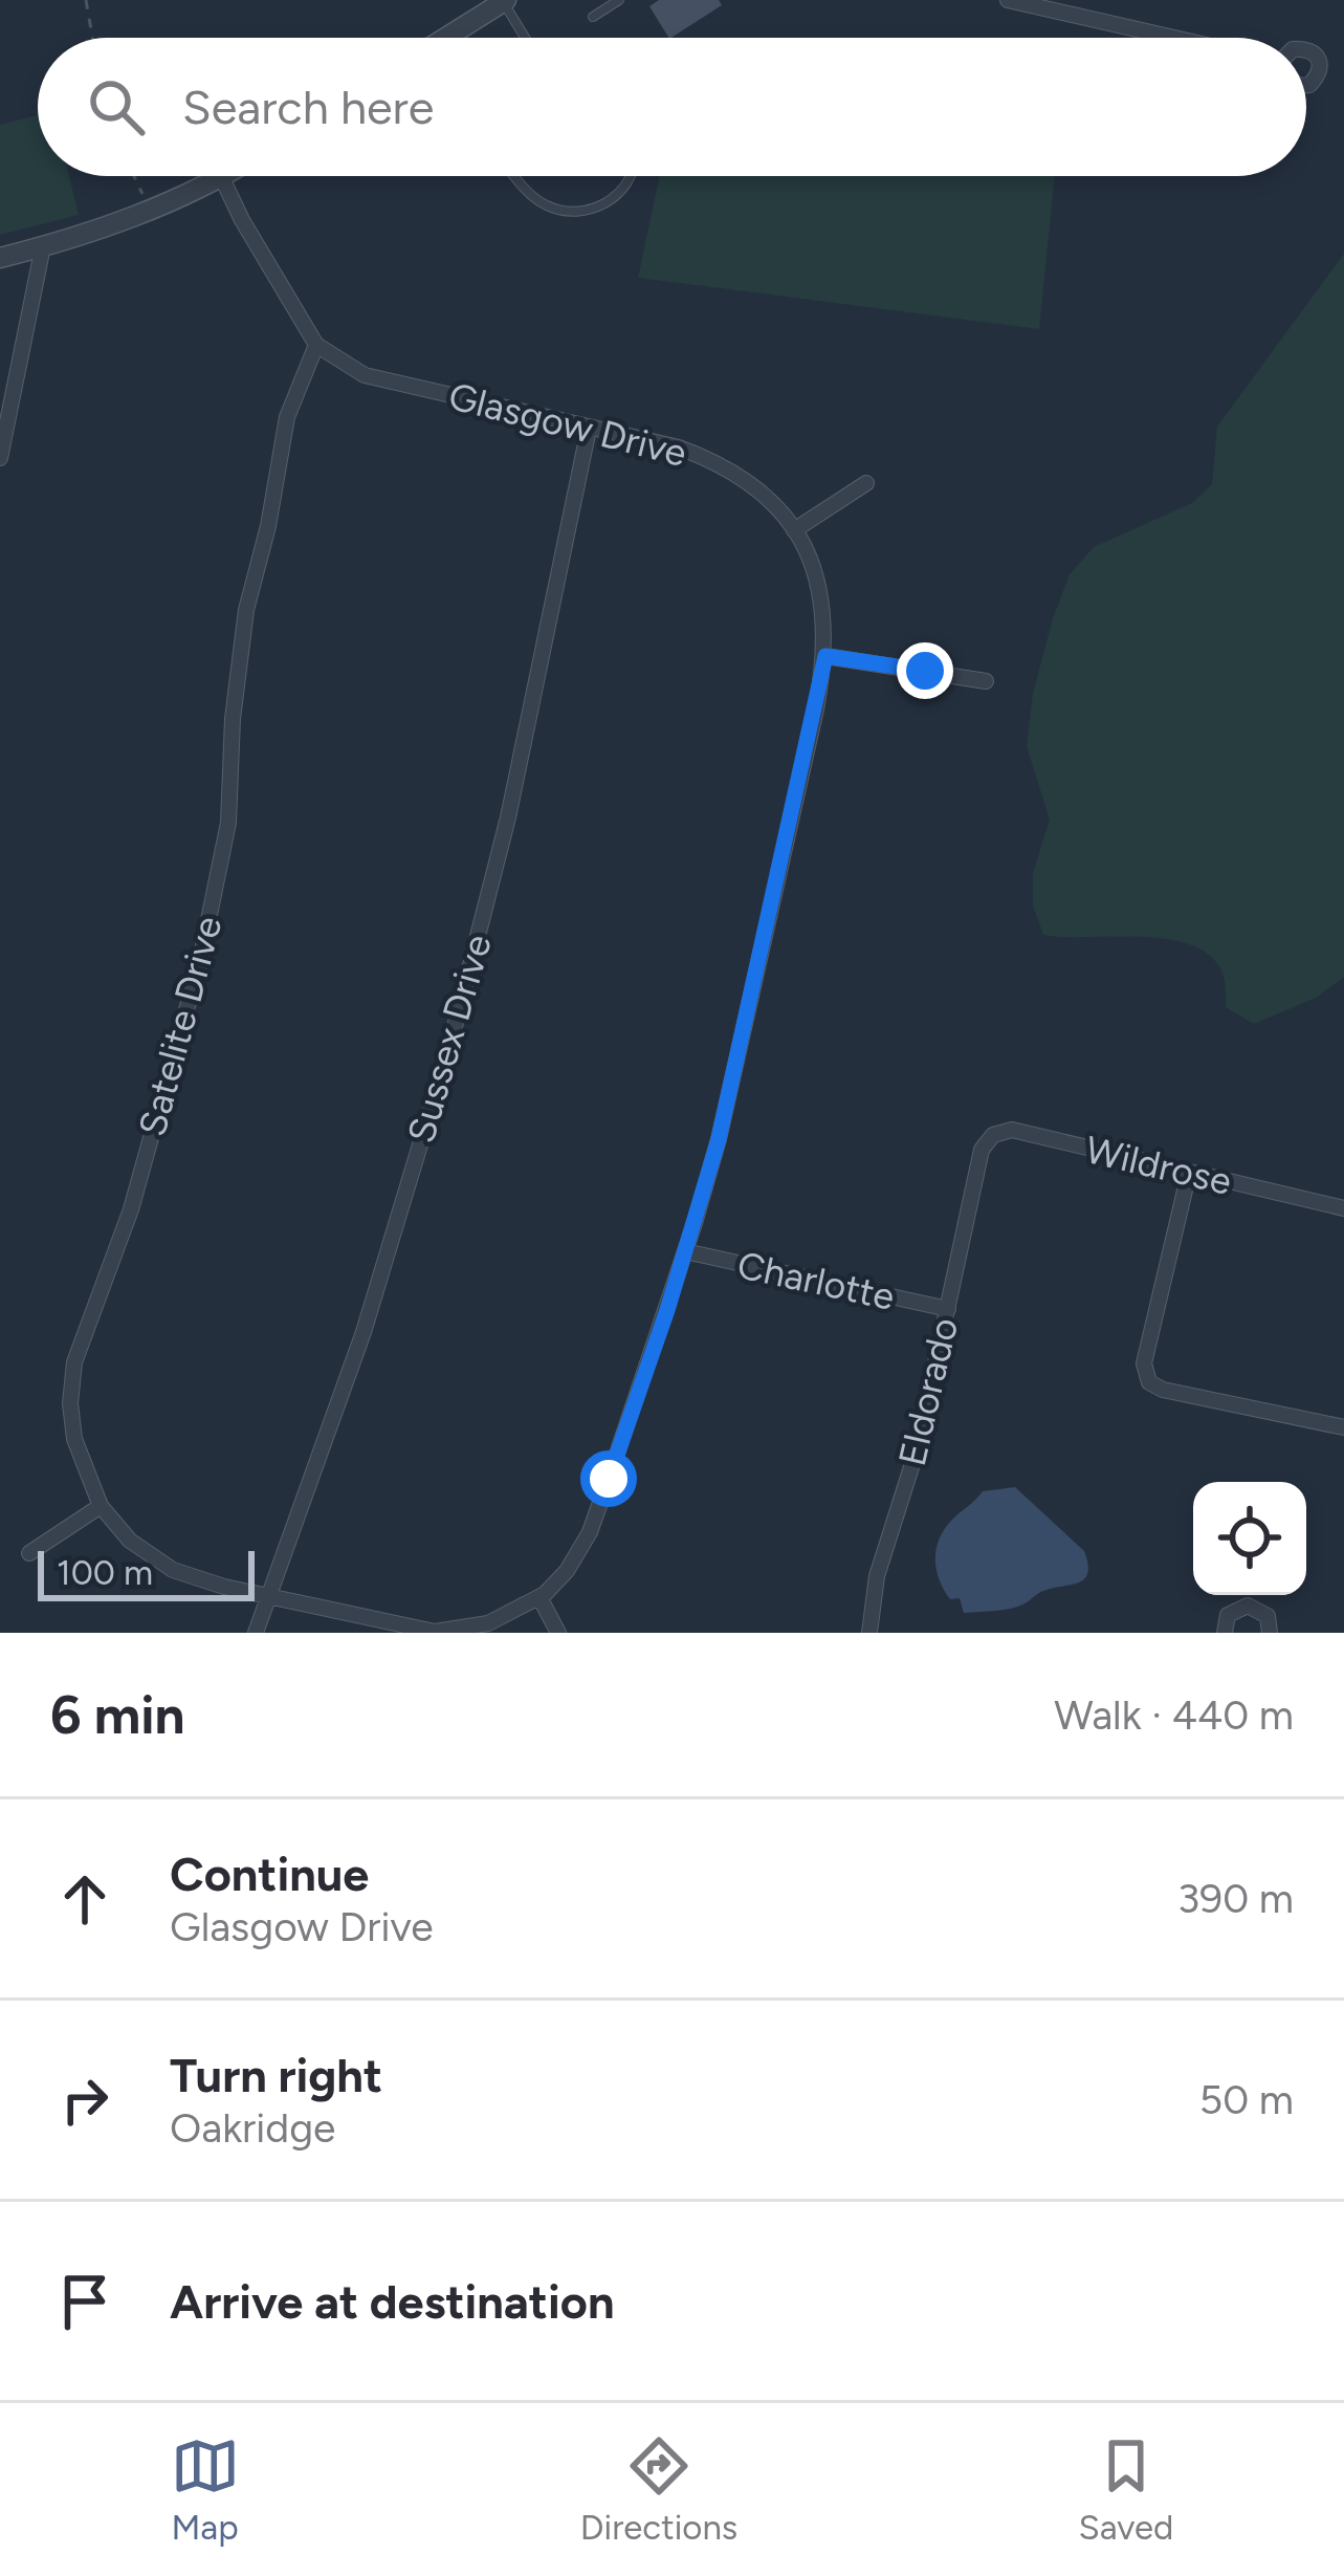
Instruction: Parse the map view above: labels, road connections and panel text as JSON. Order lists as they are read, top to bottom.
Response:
{
  "streets": {
    "street": [
      "Glasgow Drive",
      "Satelite Drive",
      "Sussex Drive",
      "Wildrose",
      "Charlotte",
      "Eldorado"
    ]
  },
  "crossings": [
    ["Glasgow Drive", "Satelite Drive"],
    ["Glasgow Drive", "Sussex Drive"],
    ["Glasgow Drive", "Charlotte"],
    ["Satelite Drive", "Sussex Drive"],
    ["Wildrose", "Eldorado"],
    ["Charlotte", "Eldorado"]
  ],
  "scale_bar": "100 m",
  "page": {
    "search": "Search here",
    "scale": "100 m",
    "heading": ["6 min", "Walk · 440 m"],
    "list": [
      ["Continue", "Glasgow Drive", "390 m"],
      ["Turn right", "Oakridge", "50 m"],
      "Arrive at destination"
    ],
    "nav": ["Map", "Directions", "Saved"]
  }
}
